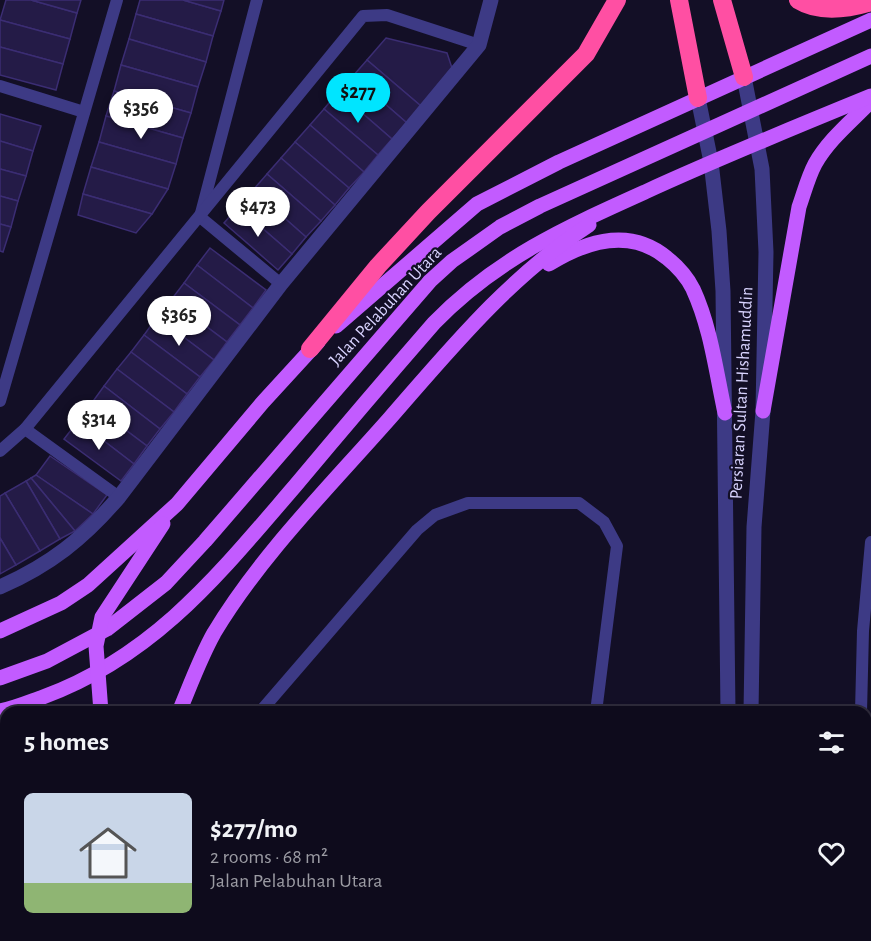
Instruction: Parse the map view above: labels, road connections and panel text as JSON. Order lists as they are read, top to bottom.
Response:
{
  "streets": {
    "main road": ["Jalan Pelabuhan Utara"],
    "street": ["Persiaran Sultan Hishamuddin"]
  },
  "page": {
    "price": [
      "$277",
      "$356",
      "$473",
      "$365",
      "$314"
    ],
    "heading": "5 homes",
    "list": [
      {
        "name": "$277/mo",
        "note": "2 rooms · 68 m² · Jalan Pelabuhan Utara"
      }
    ]
  }
}
